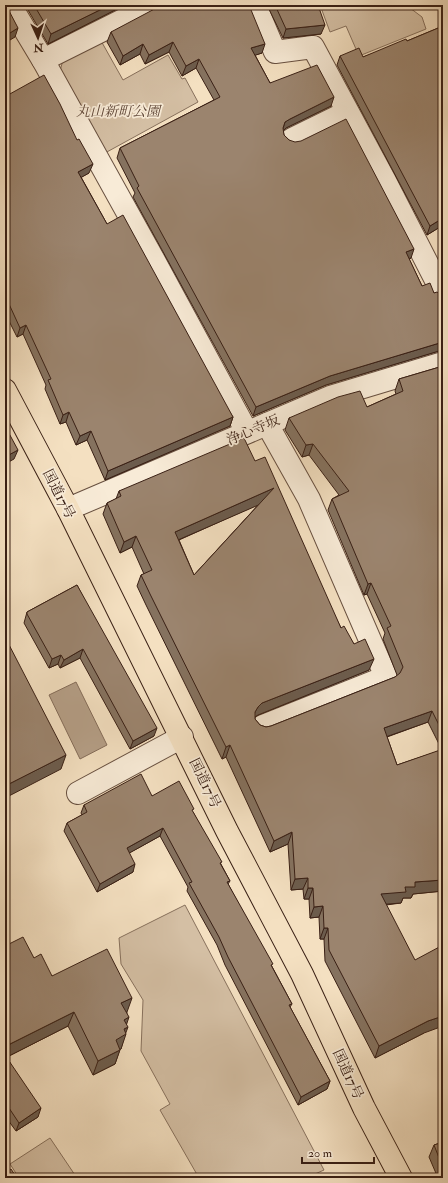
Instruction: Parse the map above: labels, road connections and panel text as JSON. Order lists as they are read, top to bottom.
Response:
{
  "streets": {
    "highway": ["国道17号"],
    "street": ["浄心寺坂"]
  },
  "crossings": [
    ["浄心寺坂", "国道17号"]
  ],
  "parks": ["丸山新町公園"],
  "scale_bar": "20 m",
  "north": "bottom"
}
